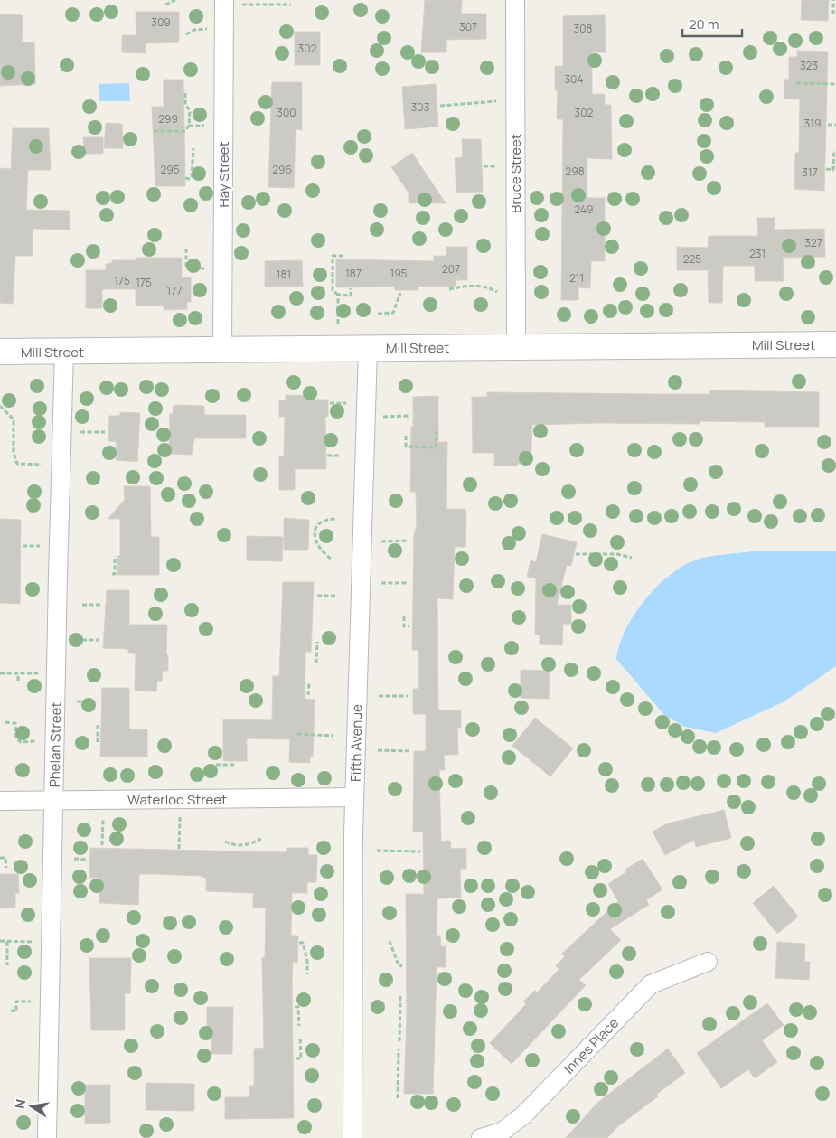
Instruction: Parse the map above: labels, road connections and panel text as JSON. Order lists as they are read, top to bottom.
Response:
{
  "streets": {
    "main road": ["Mill Street"],
    "street": [
      "Bruce Street",
      "Hay Street",
      "Fifth Avenue",
      "Phelan Street",
      "Waterloo Street",
      "Innes Place"
    ]
  },
  "crossings": [
    ["Bruce Street", "Mill Street"],
    ["Hay Street", "Mill Street"],
    ["Mill Street", "Fifth Avenue"],
    ["Mill Street", "Phelan Street"],
    ["Fifth Avenue", "Waterloo Street"],
    ["Phelan Street", "Waterloo Street"]
  ],
  "house_numbers": [
    "309",
    "307",
    "308",
    "302",
    "323",
    "304",
    "303",
    "300",
    "302",
    "299",
    "319",
    "295",
    "296",
    "298",
    "317",
    "249",
    "327",
    "231",
    "225",
    "207",
    "187",
    "195",
    "181",
    "211",
    "175",
    "175",
    "177"
  ],
  "scale_bar": "20 m",
  "north": "left"
}
